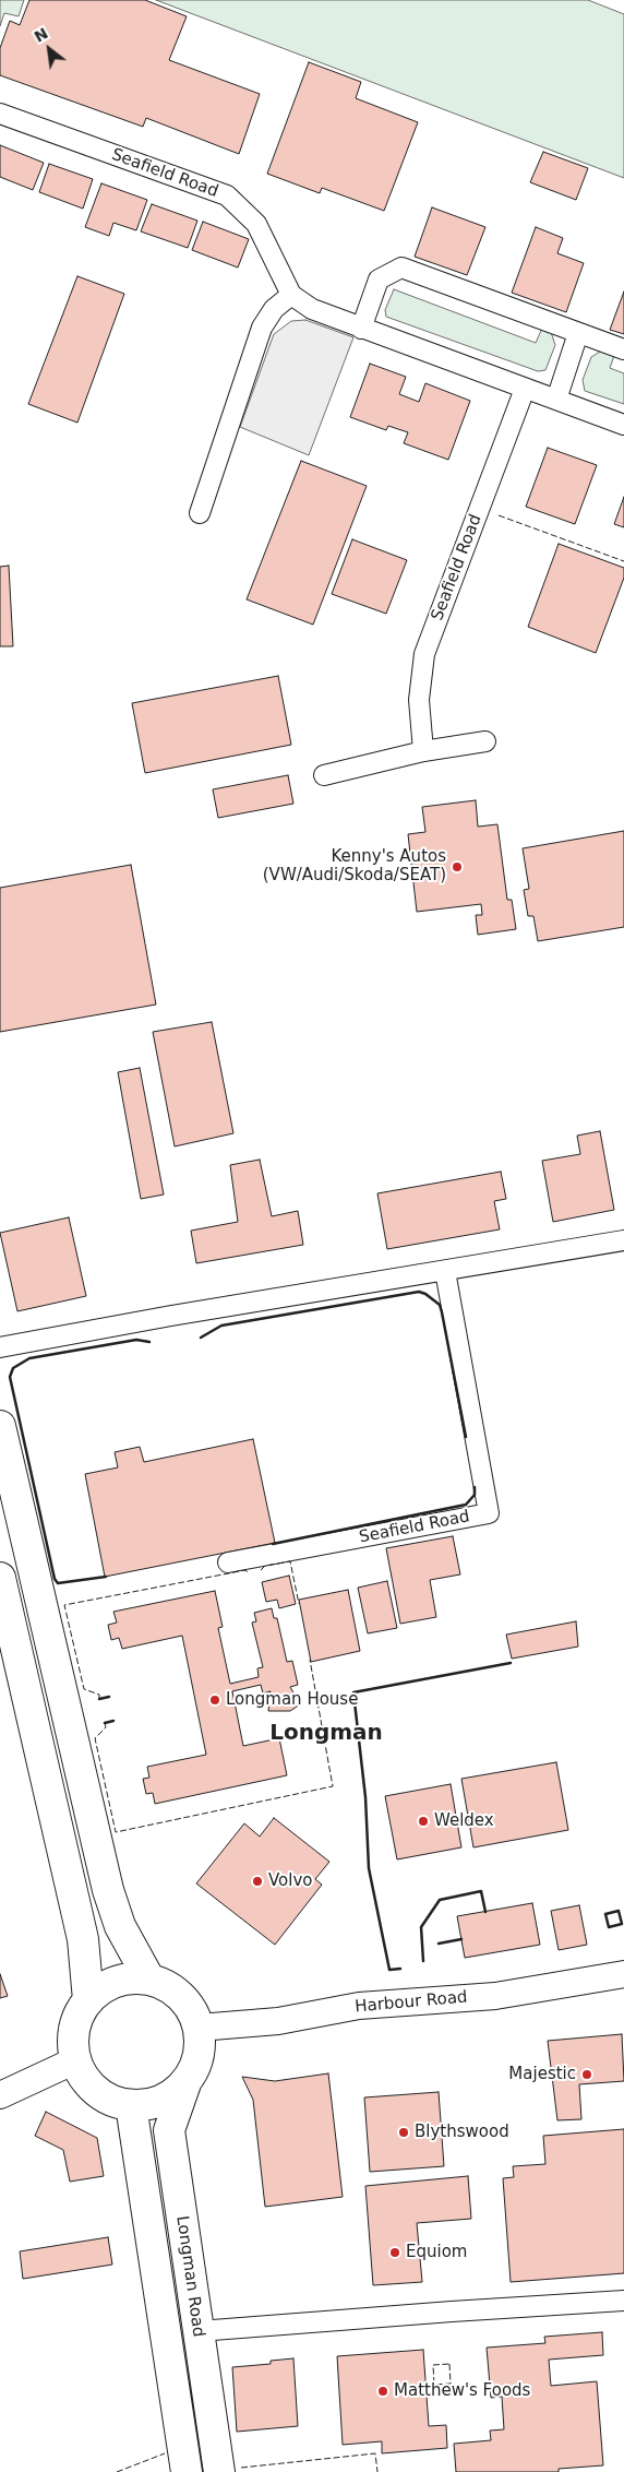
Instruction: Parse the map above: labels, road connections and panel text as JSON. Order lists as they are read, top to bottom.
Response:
{
  "streets": {
    "highway": ["Longman Road"],
    "street": ["Seafield Road", "Harbour Road"]
  },
  "crossings": [
    ["Harbour Road", "Longman Road"]
  ],
  "districts": ["Longman"],
  "places": [
    "Kenny's Autos (VW/Audi/Skoda/SEAT)",
    "Longman House",
    "Weldex",
    "Volvo",
    "Majestic",
    "Blythswood",
    "Equiom",
    "Matthew's Foods"
  ],
  "north": "top left"
}
